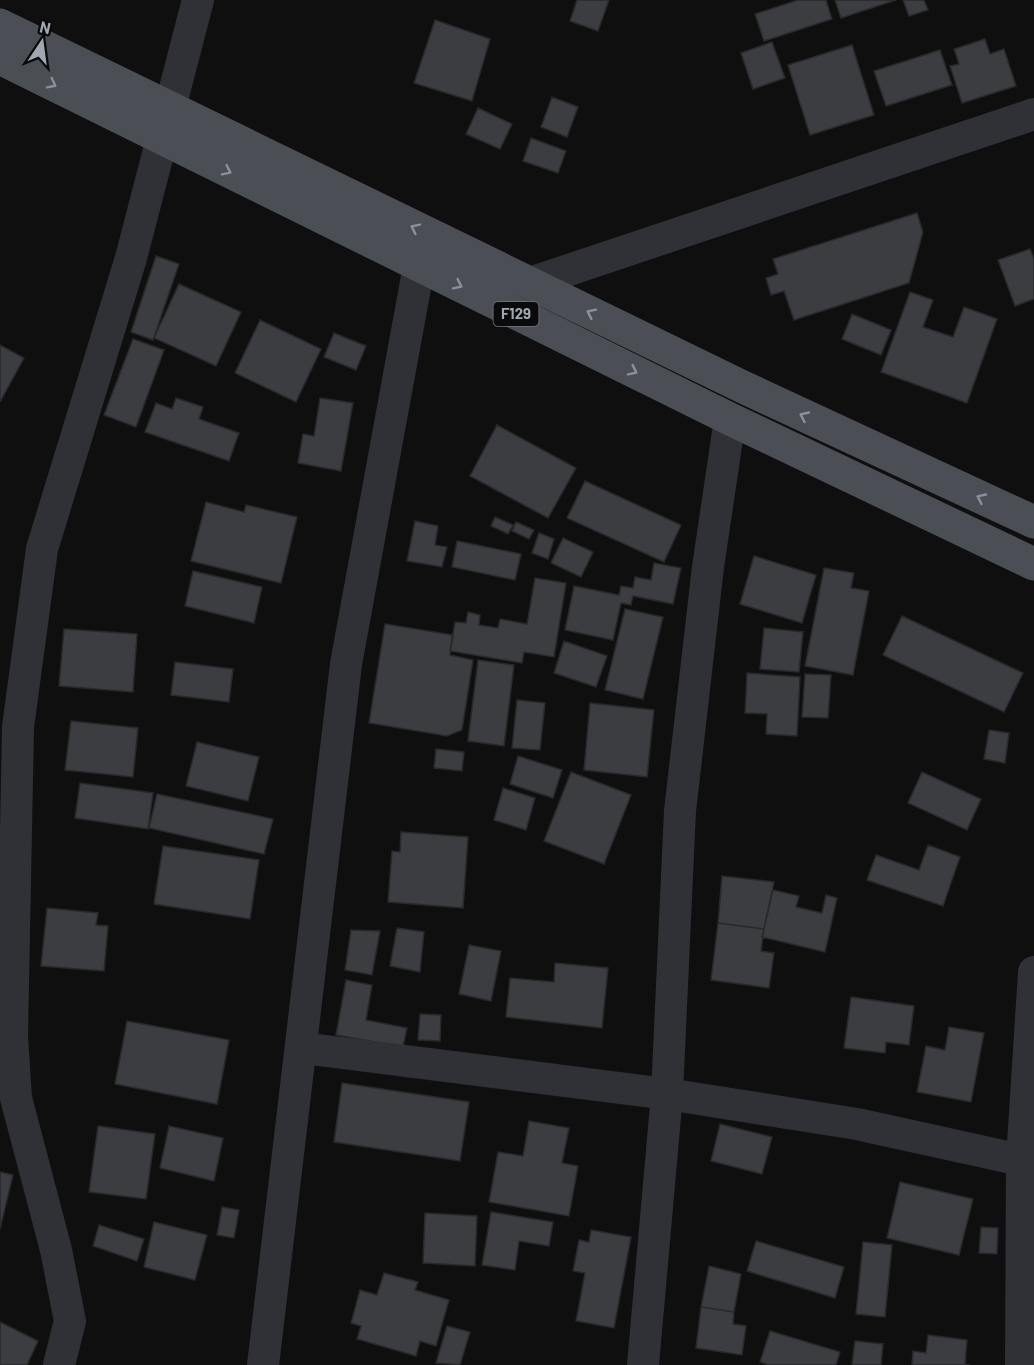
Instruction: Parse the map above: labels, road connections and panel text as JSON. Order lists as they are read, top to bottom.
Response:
{
  "streets": {
    "main road": ["F129"]
  },
  "north": "top"
}
